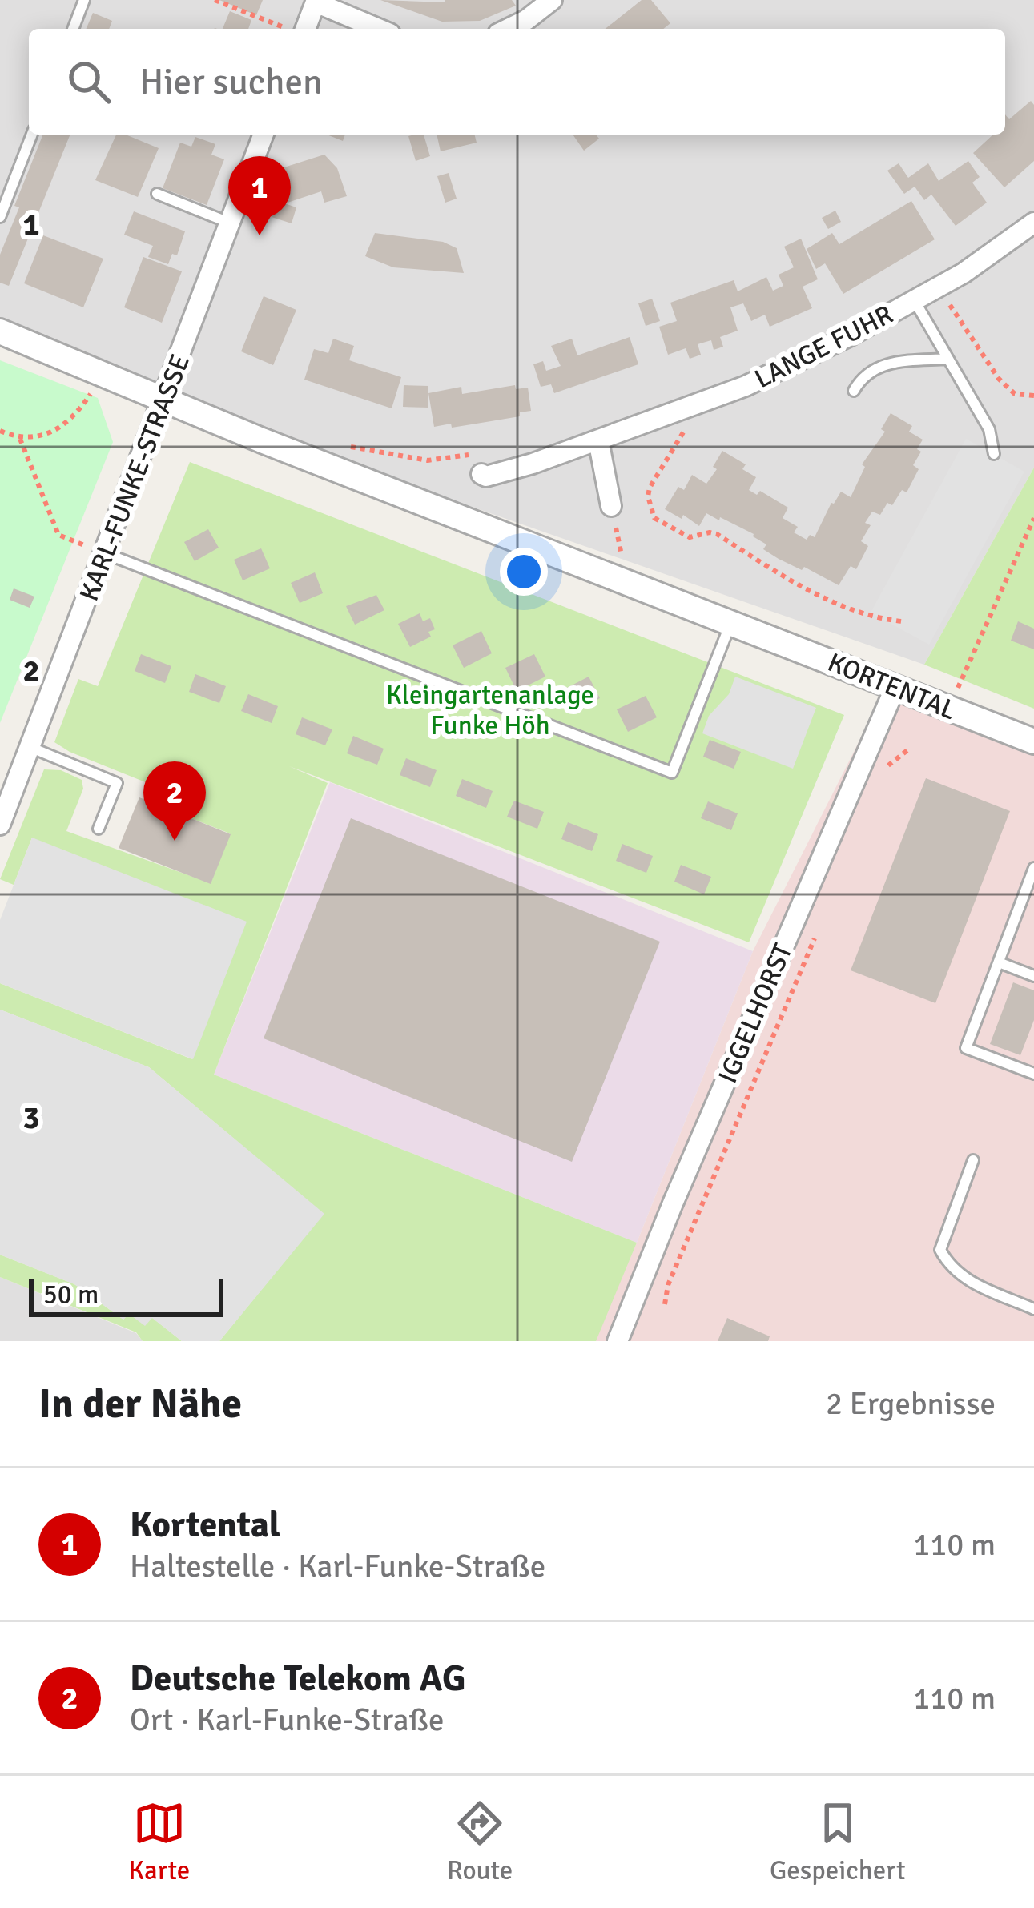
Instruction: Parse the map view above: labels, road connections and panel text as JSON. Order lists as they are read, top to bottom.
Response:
{
  "streets": {
    "street": [
      "LANGE FUHR",
      "KARL-FUNKE-STRASSE",
      "KORTENTAL",
      "IGGELHORST"
    ]
  },
  "crossings": [
    ["KARL-FUNKE-STRASSE", "KORTENTAL"],
    ["KORTENTAL", "IGGELHORST"]
  ],
  "parks": ["Kleingartenanlage Funke Höh"],
  "scale_bar": "50 m",
  "page": {
    "search": "Hier suchen",
    "pins": ["1", "2"],
    "scale": "50 m",
    "heading": ["In der Nähe", "2 Ergebnisse"],
    "list": [
      {
        "mark": "1",
        "name": "Kortental",
        "note": "Haltestelle · Karl-Funke-Straße",
        "value": "110 m"
      },
      {
        "mark": "2",
        "name": "Deutsche Telekom AG",
        "note": "Ort · Karl-Funke-Straße",
        "value": "110 m"
      }
    ],
    "nav": ["Karte", "Route", "Gespeichert"]
  },
  "grid": {
    "rows": ["1", "2", "3"]
  }
}
